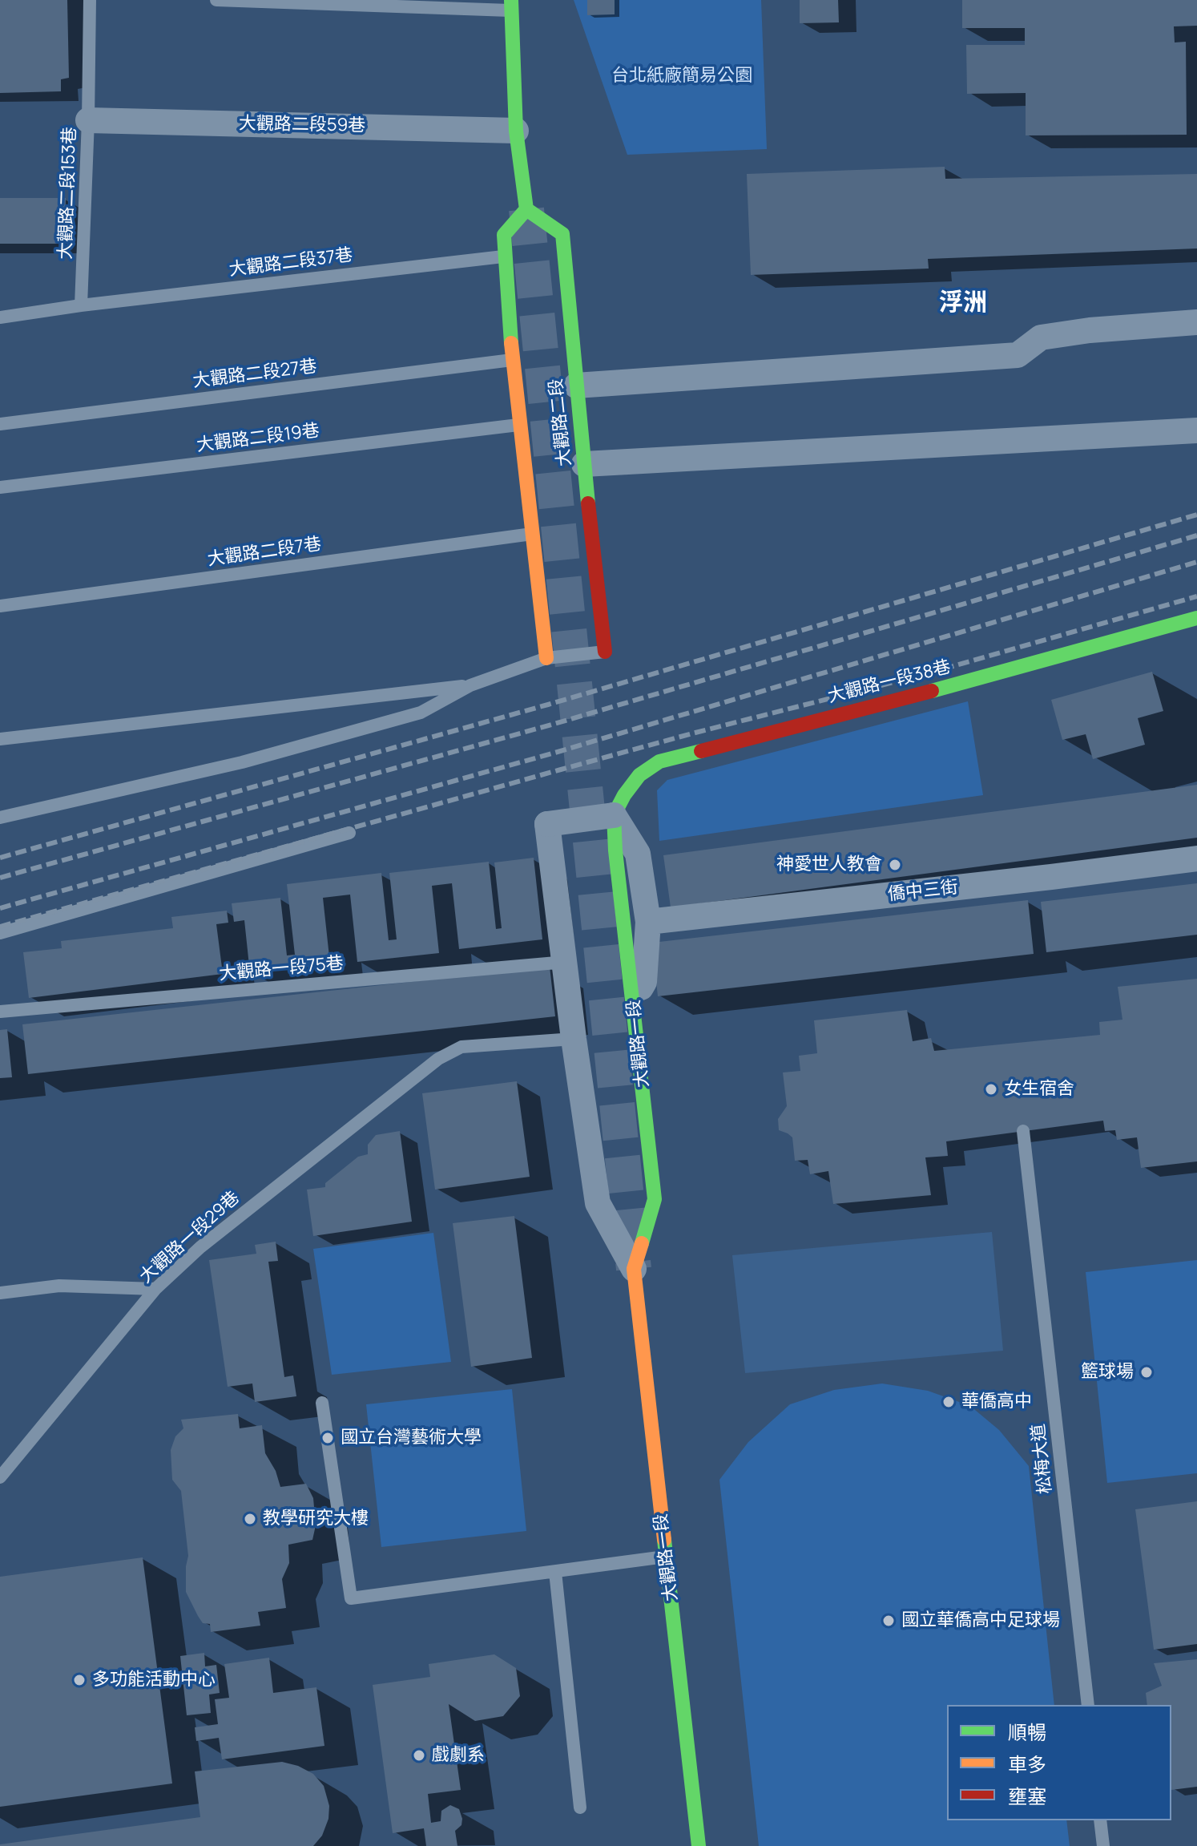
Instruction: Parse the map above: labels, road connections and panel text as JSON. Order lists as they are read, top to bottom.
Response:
{
  "streets": {
    "street": [
      "大觀路二段59巷",
      "大觀路二段",
      "大觀路一段38巷",
      "僑中三街",
      "大觀路一段"
    ],
    "lane": [
      "大觀路二段153巷",
      "大觀路二段37巷",
      "大觀路二段27巷",
      "大觀路二段19巷",
      "大觀路二段7巷",
      "大觀路一段75巷",
      "大觀路一段29巷",
      "松梅大道"
    ]
  },
  "crossings": [
    ["大觀路二段59巷", "大觀路二段153巷"],
    ["大觀路二段153巷", "大觀路二段37巷"],
    ["大觀路一段38巷", "大觀路一段"],
    ["大觀路一段75巷", "大觀路一段"],
    ["大觀路一段", "大觀路一段29巷"]
  ],
  "districts": ["浮洲"],
  "parks": ["台北紙廠簡易公園"],
  "places": [
    "神愛世人教會",
    "女生宿舍",
    "籃球場",
    "華僑高中",
    "國立台灣藝術大學",
    "教學研究大樓",
    "國立華僑高中足球場",
    "多功能活動中心",
    "戲劇系"
  ],
  "legend": ["順暢", "車多", "壅塞"]
}
